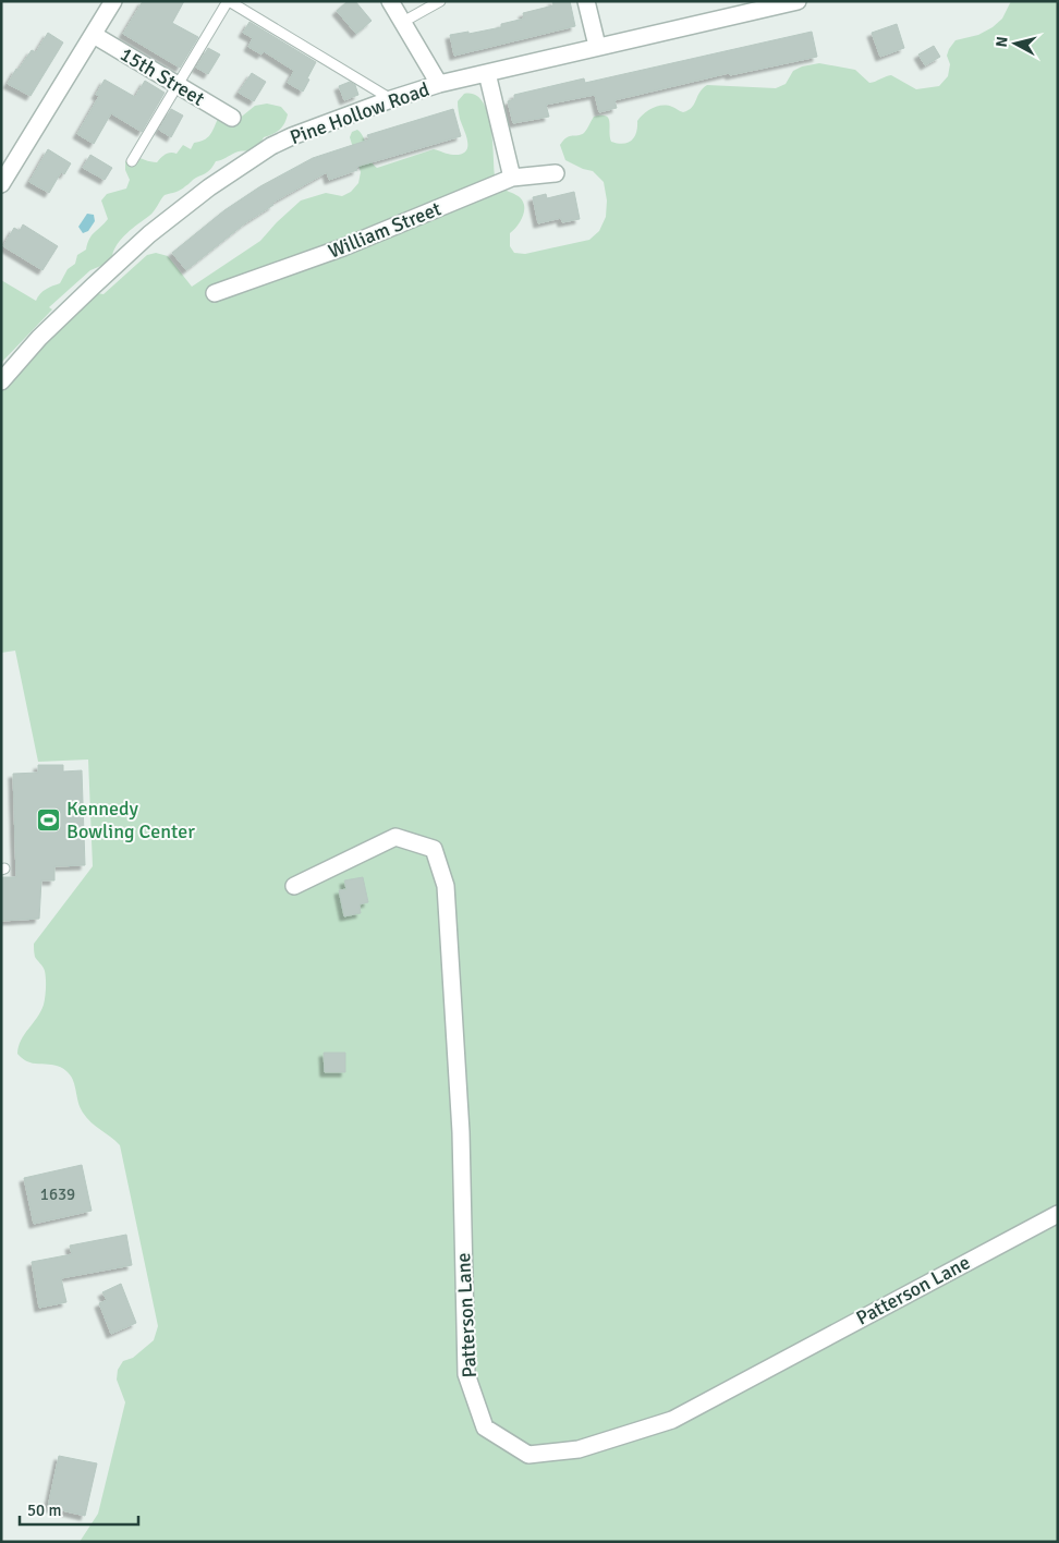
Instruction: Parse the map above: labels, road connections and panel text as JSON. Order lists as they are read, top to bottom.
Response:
{
  "streets": {
    "street": [
      "15th Street",
      "Pine Hollow Road",
      "William Street",
      "Patterson Lane"
    ]
  },
  "places": {
    "sports": ["Kennedy Bowling Center"]
  },
  "house_numbers": ["1639"],
  "scale_bar": "50 m",
  "north": "left"
}
